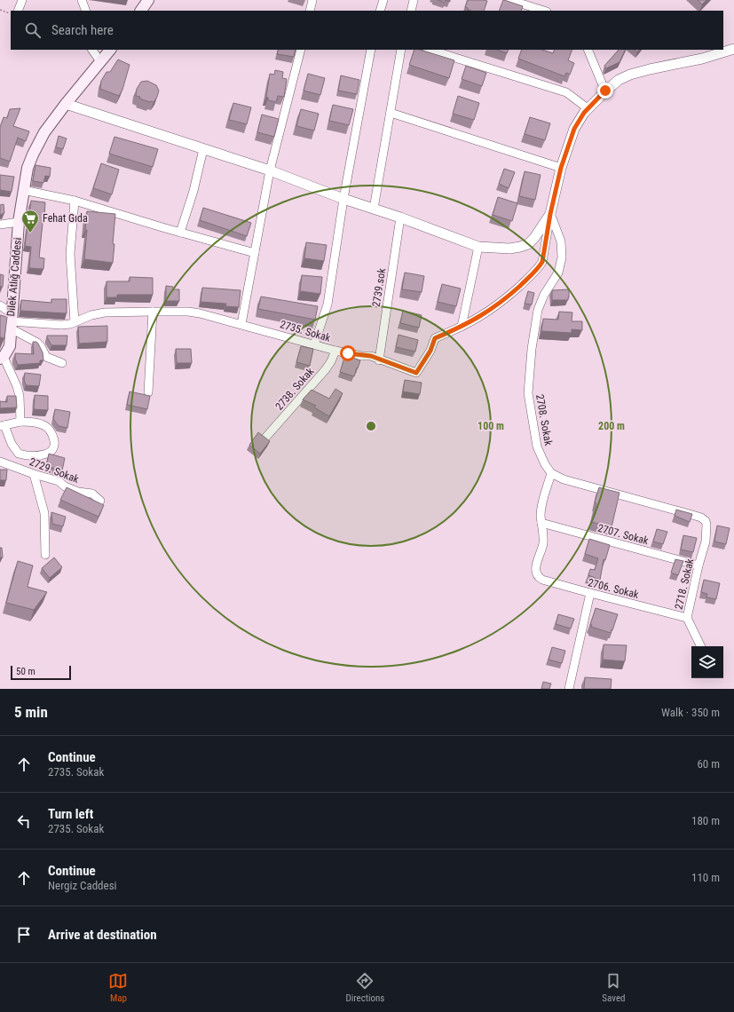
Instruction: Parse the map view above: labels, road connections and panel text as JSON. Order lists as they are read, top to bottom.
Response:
{
  "streets": {
    "main road": ["Dilek Atlığ Caddesi"],
    "street": [
      "2739.sok",
      "2735. Sokak",
      "2738. Sokak",
      "2708. Sokak",
      "2729. Sokak",
      "2707. Sokak",
      "2718. Sokak",
      "2706. Sokak"
    ]
  },
  "crossings": [
    ["Dilek Atlığ Caddesi", "2735. Sokak"],
    ["2739.sok", "2735. Sokak"],
    ["2735. Sokak", "2738. Sokak"],
    ["2735. Sokak", "2708. Sokak"],
    ["2708. Sokak", "2718. Sokak"],
    ["2707. Sokak", "2718. Sokak"],
    ["2707. Sokak", "2706. Sokak"],
    ["2718. Sokak", "2706. Sokak"]
  ],
  "places": {
    "supermarket": ["Fehat Gıda"]
  },
  "scale_bar": "50 m",
  "page": {
    "search": "Search here",
    "scale": "50 m",
    "heading": ["5 min", "Walk · 350 m"],
    "list": [
      ["Continue", "2735. Sokak", "60 m"],
      ["Turn left", "2735. Sokak", "180 m"],
      ["Continue", "Nergiz Caddesi", "110 m"],
      "Arrive at destination"
    ],
    "nav": ["Map", "Directions", "Saved"]
  },
  "rings": ["100 m", "200 m"]
}
